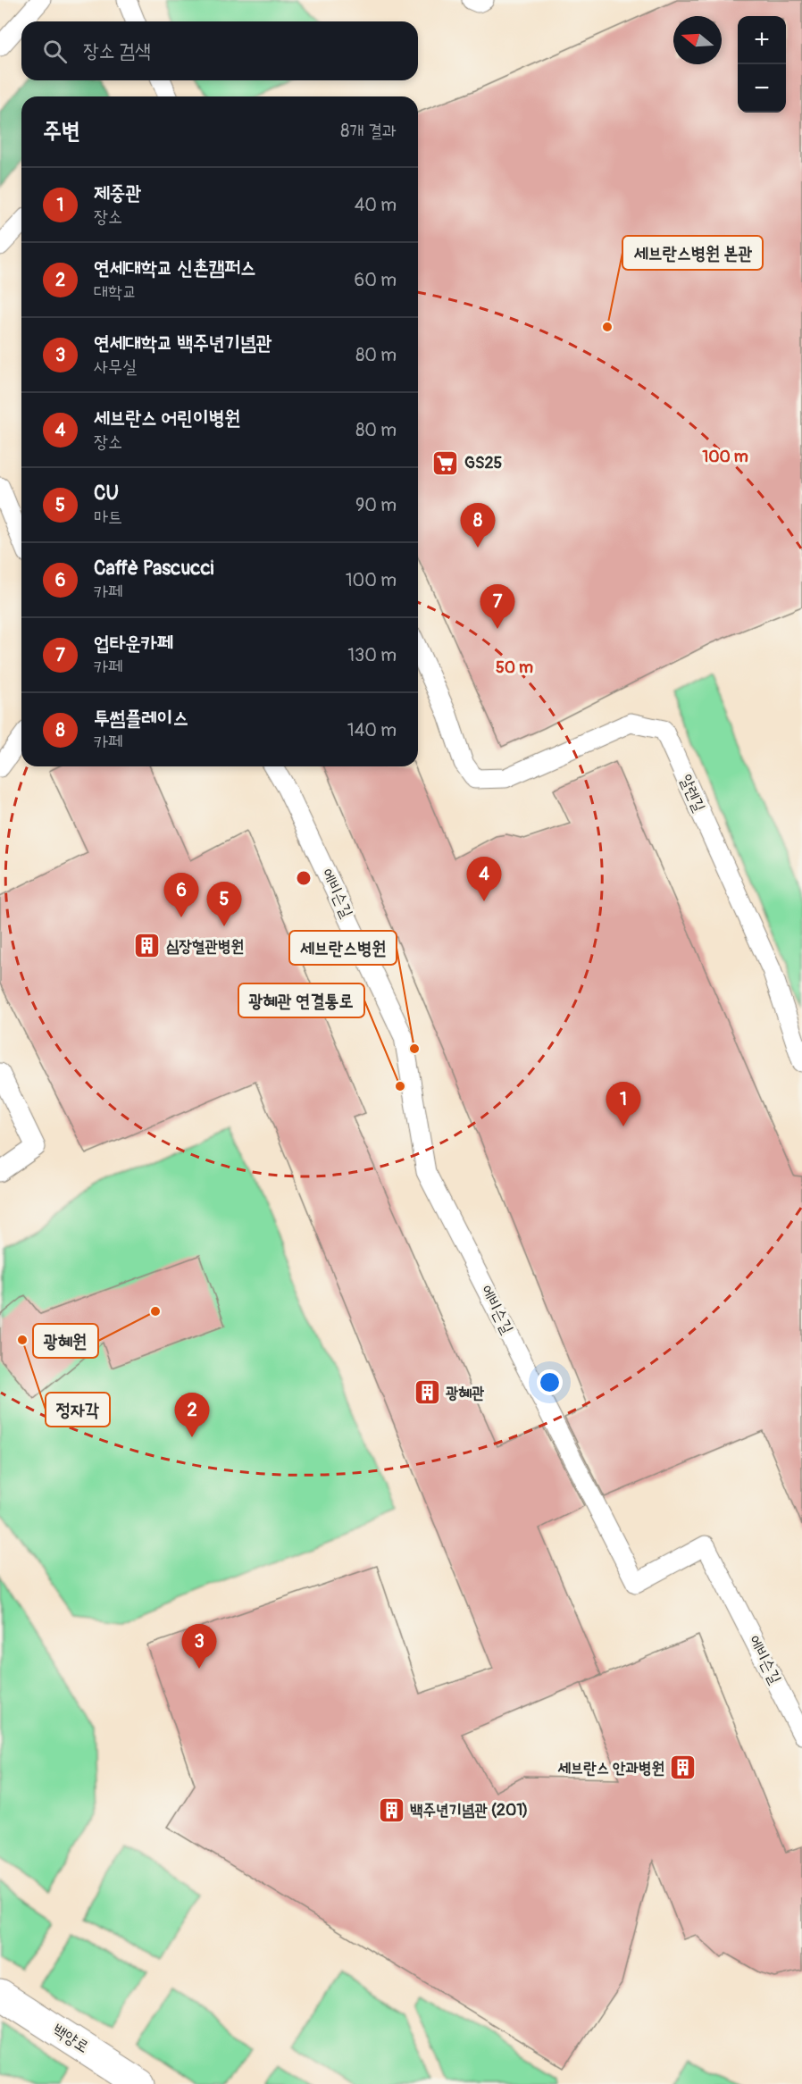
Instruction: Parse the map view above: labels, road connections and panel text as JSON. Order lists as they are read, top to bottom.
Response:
{
  "streets": {
    "street": ["백양로"],
    "lane": ["알렌길", "에비슨길"]
  },
  "places": {
    "other": [
      "세브란스병원 본관",
      "세브란스병원",
      "광혜관 연결통로",
      "광혜원",
      "정자각"
    ],
    "supermarket": ["GS25"],
    "building": [
      "심장혈관병원",
      "광혜관",
      "세브란스 안과병원",
      "백주년기념관 (201)"
    ]
  },
  "north": "left",
  "page": {
    "map_buttons": ["+", "−"],
    "search": "장소 검색",
    "heading": ["주변", "8개 결과"],
    "list": [
      {
        "mark": "1",
        "name": "제중관",
        "note": "장소",
        "value": "40 m"
      },
      {
        "mark": "2",
        "name": "연세대학교 신촌캠퍼스",
        "note": "대학교",
        "value": "60 m"
      },
      {
        "mark": "3",
        "name": "연세대학교 백주년기념관",
        "note": "사무실",
        "value": "80 m"
      },
      {
        "mark": "4",
        "name": "세브란스 어린이병원",
        "note": "장소",
        "value": "80 m"
      },
      {
        "mark": "5",
        "name": "CU",
        "note": "마트",
        "value": "90 m"
      },
      {
        "mark": "6",
        "name": "Caffè Pascucci",
        "note": "카페",
        "value": "100 m"
      },
      {
        "mark": "7",
        "name": "업타운카페",
        "note": "카페",
        "value": "130 m"
      },
      {
        "mark": "8",
        "name": "투썸플레이스",
        "note": "카페",
        "value": "140 m"
      }
    ],
    "pins": [
      "8",
      "7",
      "4",
      "6",
      "5",
      "1",
      "2",
      "3"
    ]
  },
  "rings": ["100 m", "50 m"]
}
